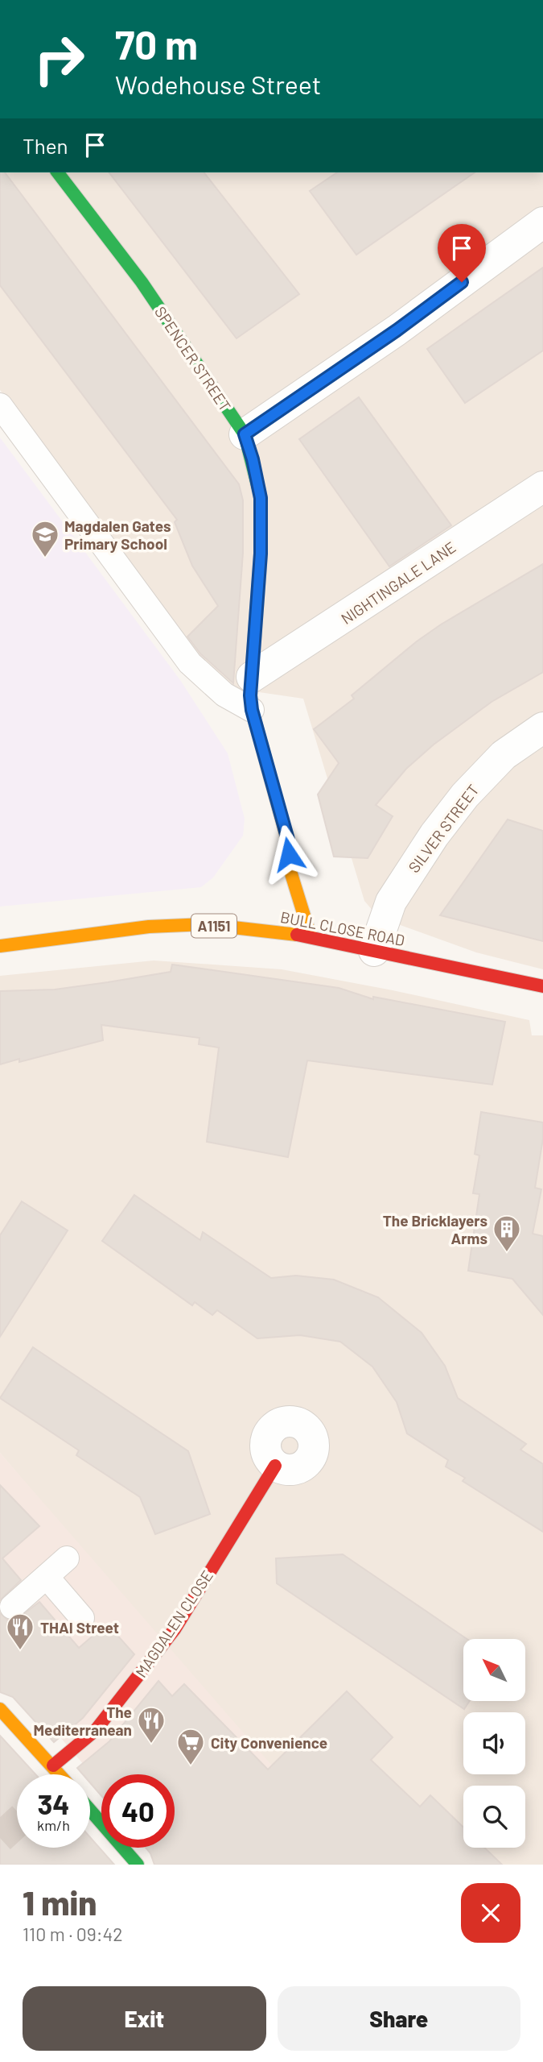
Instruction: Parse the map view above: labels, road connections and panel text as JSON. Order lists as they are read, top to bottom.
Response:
{
  "streets": {
    "street": [
      "SPENCER STREET",
      "NIGHTINGALE LANE",
      "SILVER STREET",
      "A1151",
      "BULL CLOSE ROAD",
      "MAGDALEN CLOSE"
    ]
  },
  "crossings": [
    ["SPENCER STREET", "NIGHTINGALE LANE"],
    ["SPENCER STREET", "BULL CLOSE ROAD"],
    ["SILVER STREET", "BULL CLOSE ROAD"]
  ],
  "places": {
    "school or university": ["Magdalen Gates Primary School"],
    "building": ["The Bricklayers Arms"],
    "restaurant": ["THAI Street", "The Mediterranean"],
    "supermarket": ["City Convenience"]
  },
  "north": "top left",
  "page": {
    "turn": ["70 m", "Wodehouse Street"],
    "then": "Then",
    "speed": "34 km/h",
    "limit": "40",
    "heading": ["1 min", "110 m · 09:42"],
    "buttons": ["Exit", "Share"]
  }
}
